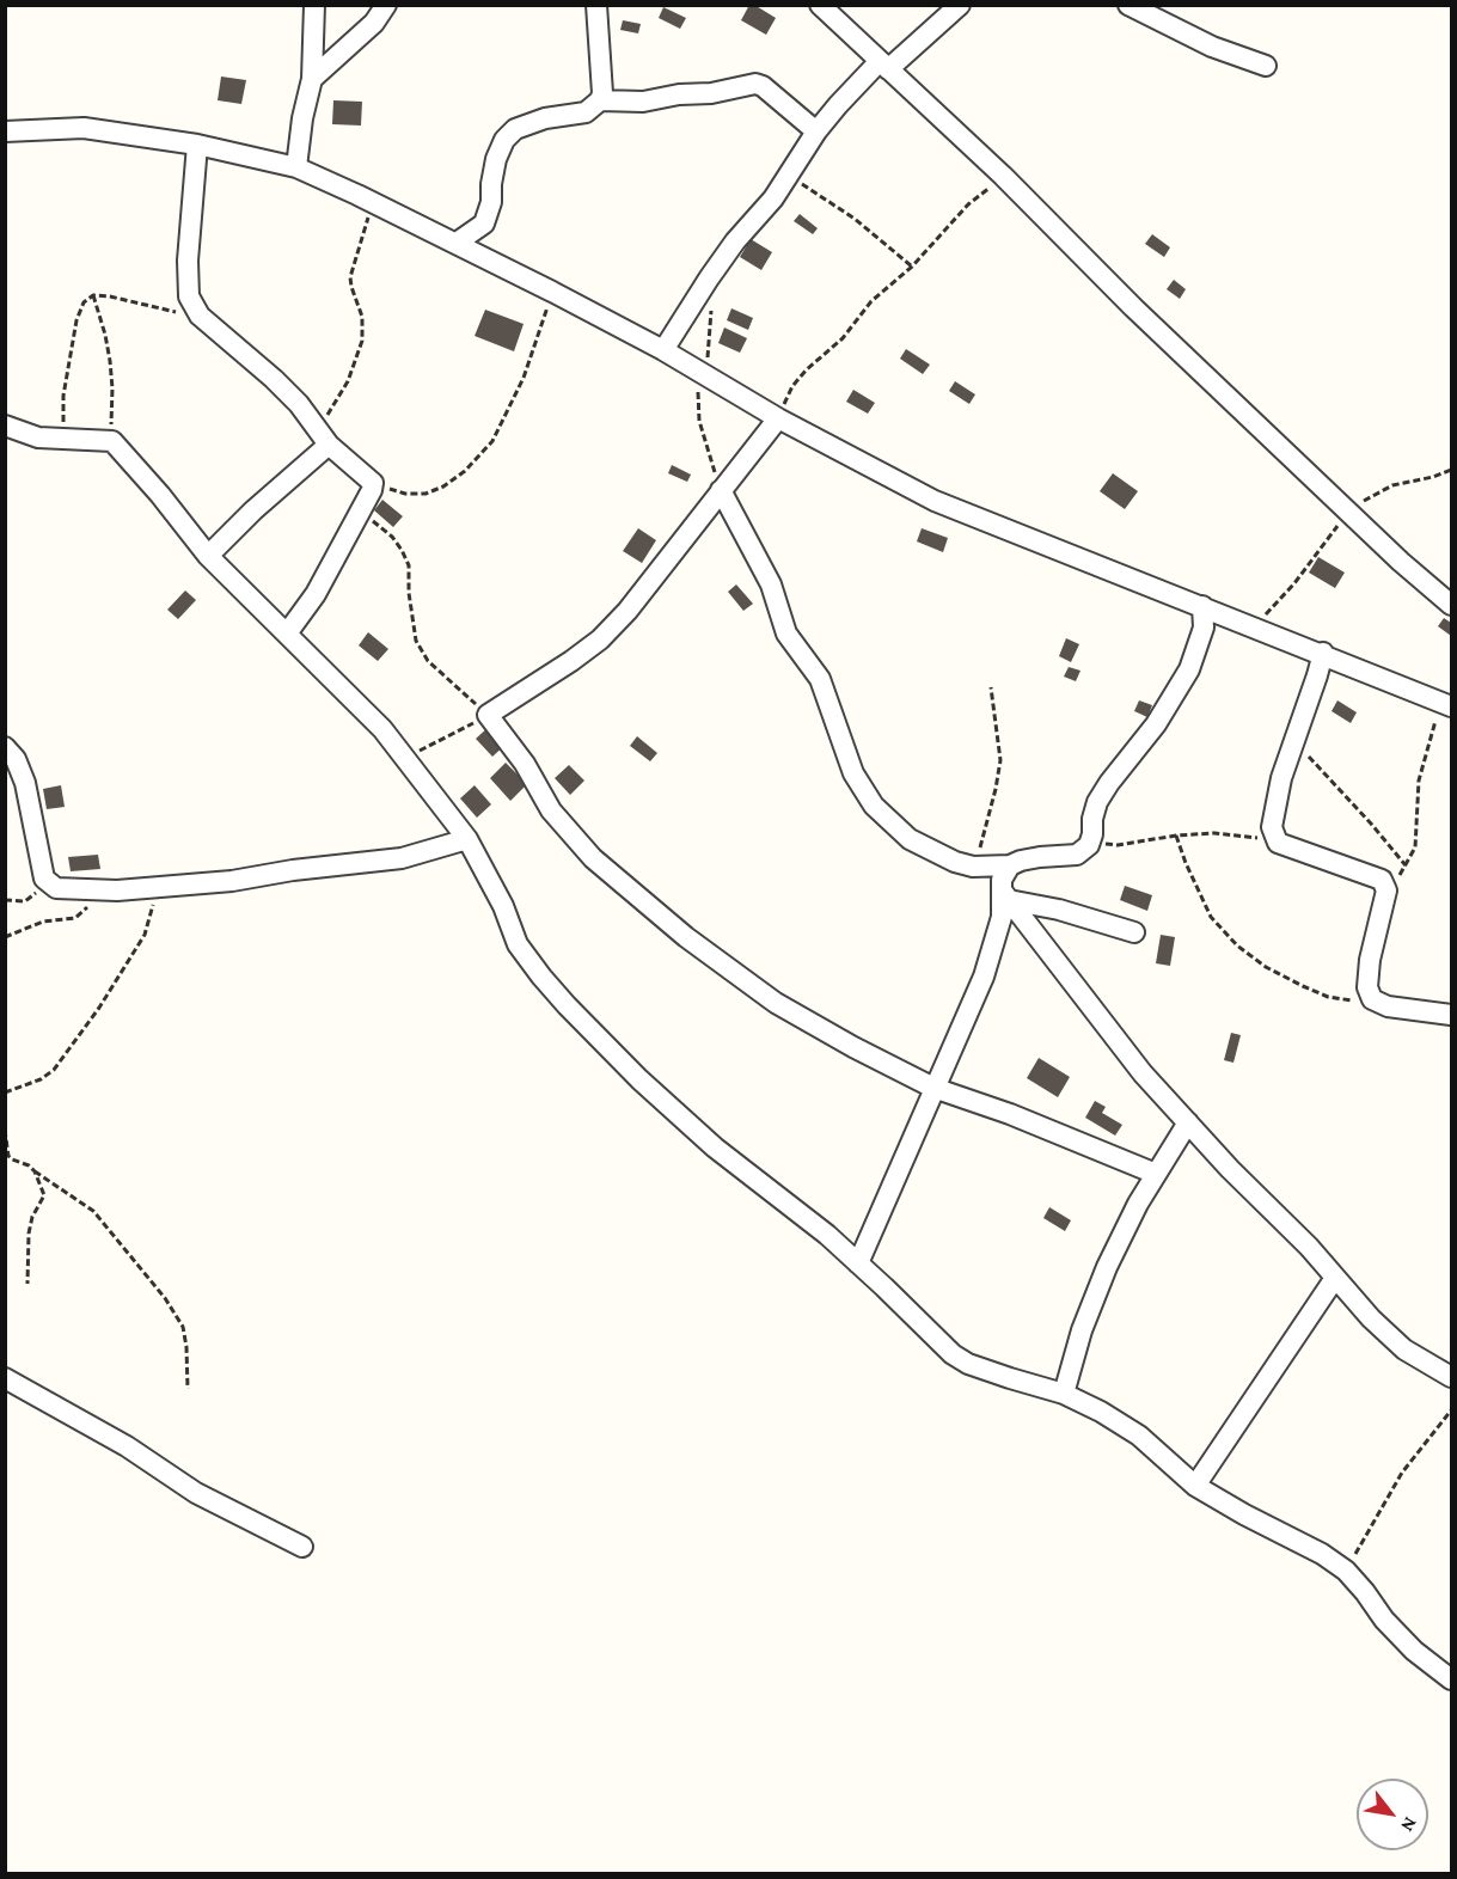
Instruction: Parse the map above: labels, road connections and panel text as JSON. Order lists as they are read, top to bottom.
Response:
{
  "north": "bottom right"
}
